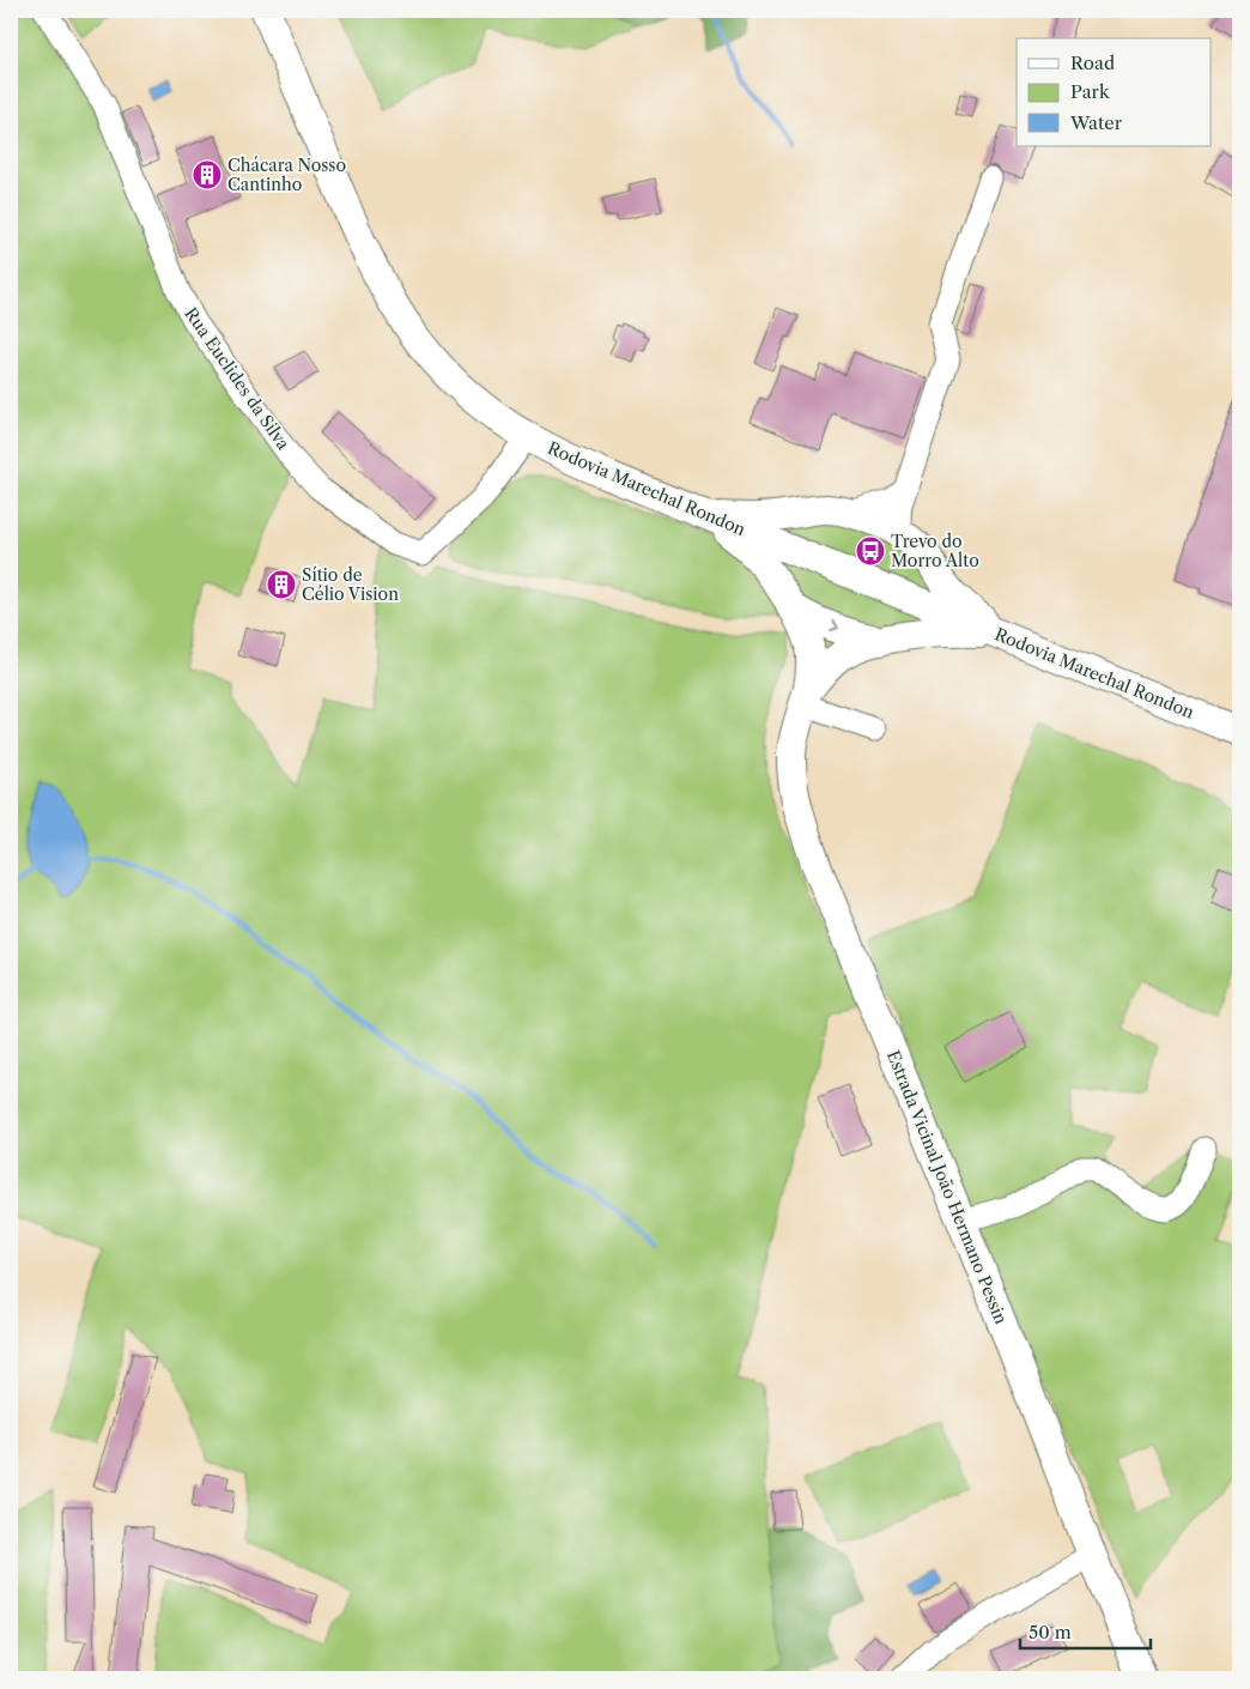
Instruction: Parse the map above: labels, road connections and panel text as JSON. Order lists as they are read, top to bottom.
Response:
{
  "streets": {
    "main road": ["Rodovia Marechal Rondon", "Estrada Vicinal João Hermano Pessin"],
    "street": ["Rua Euclides da Silva"]
  },
  "crossings": [
    ["Rua Euclides da Silva", "Rodovia Marechal Rondon"],
    ["Rodovia Marechal Rondon", "Estrada Vicinal João Hermano Pessin"]
  ],
  "places": {
    "building": ["Chácara Nosso Cantinho", "Sítio de Célio Vision"],
    "bus stop": ["Trevo do Morro Alto"]
  },
  "legend": ["Road", "Park", "Water"],
  "scale_bar": "50 m"
}
